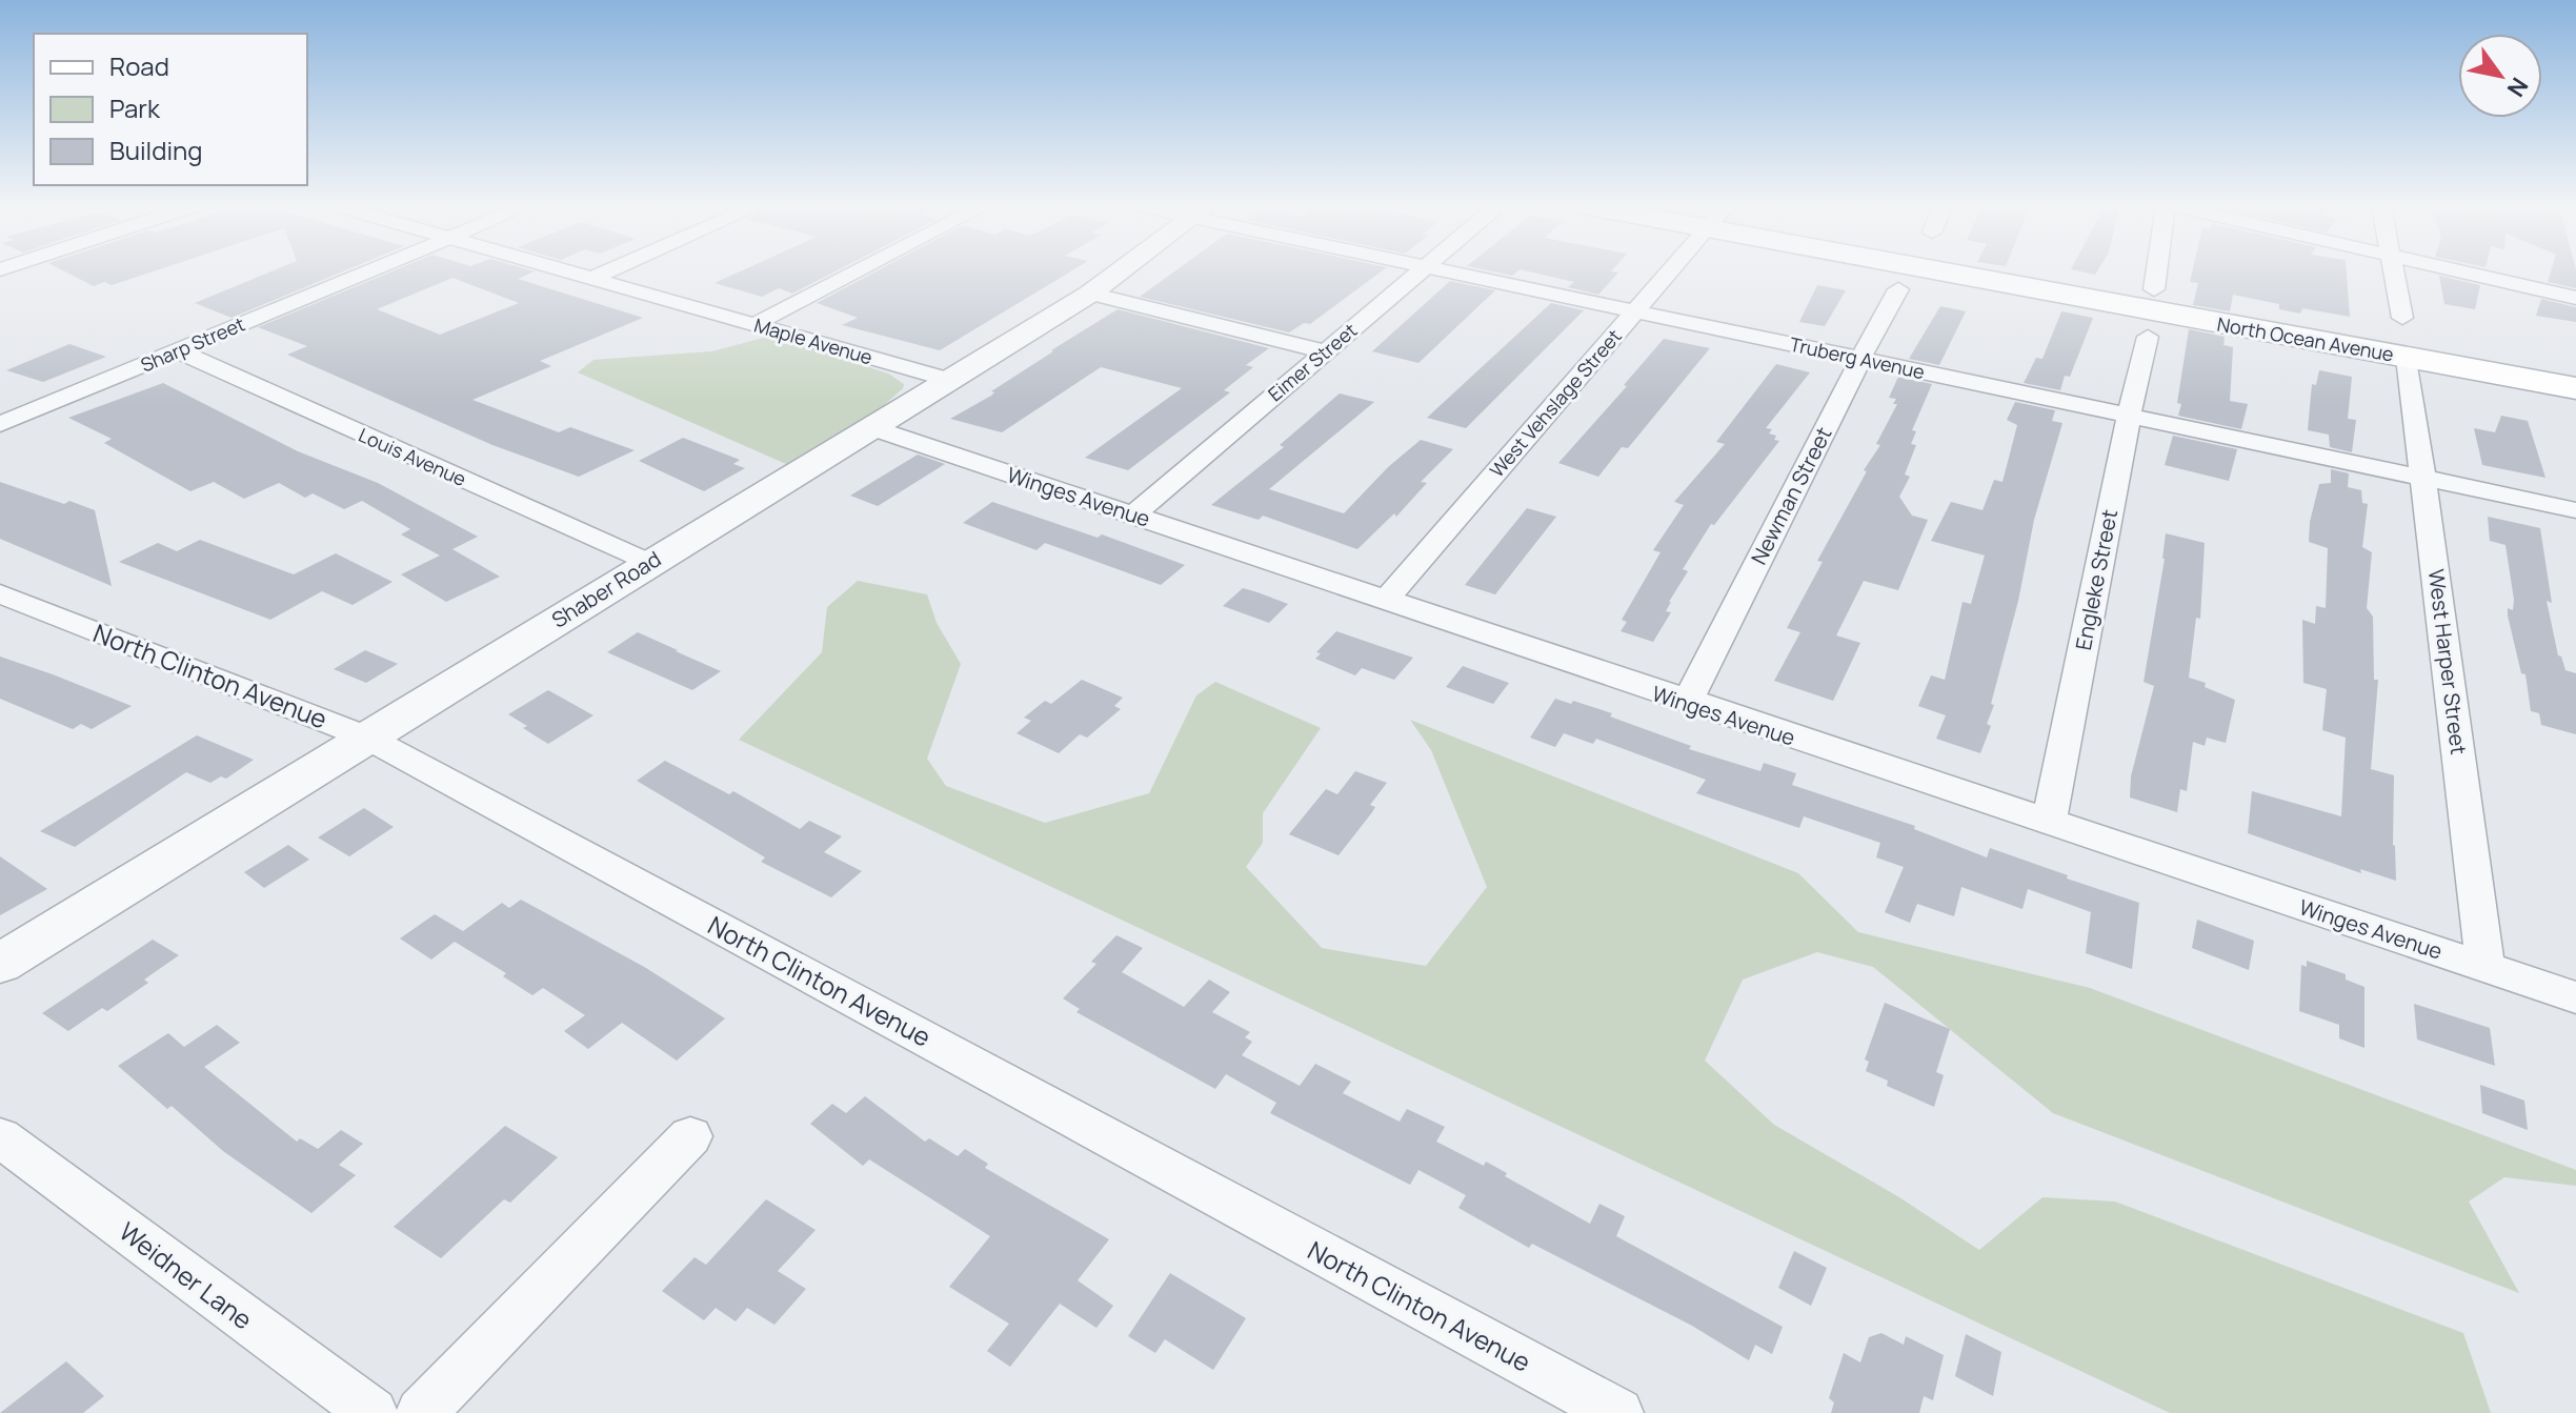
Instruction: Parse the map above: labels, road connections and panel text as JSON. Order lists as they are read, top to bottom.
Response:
{
  "streets": {
    "main road": ["North Ocean Avenue"],
    "street": [
      "Maple Avenue",
      "Sharp Street",
      "Truberg Avenue",
      "Eimer Street",
      "West Vehslage Street",
      "Louis Avenue",
      "Newman Street",
      "Winges Avenue",
      "Engleke Street",
      "Shaber Road",
      "West Harper Street",
      "North Clinton Avenue",
      "Weidner Lane"
    ]
  },
  "crossings": [
    ["North Ocean Avenue", "West Harper Street"],
    ["Maple Avenue", "Shaber Road"],
    ["Sharp Street", "Louis Avenue"],
    ["Truberg Avenue", "West Vehslage Street"],
    ["Truberg Avenue", "Newman Street"],
    ["Truberg Avenue", "Engleke Street"],
    ["Truberg Avenue", "West Harper Street"],
    ["Eimer Street", "Winges Avenue"],
    ["West Vehslage Street", "Winges Avenue"],
    ["Louis Avenue", "Shaber Road"],
    ["Newman Street", "Winges Avenue"],
    ["Winges Avenue", "Engleke Street"],
    ["Winges Avenue", "Shaber Road"],
    ["Winges Avenue", "West Harper Street"],
    ["Shaber Road", "North Clinton Avenue"]
  ],
  "legend": ["Road", "Park", "Building"],
  "north": "bottom right"
}
